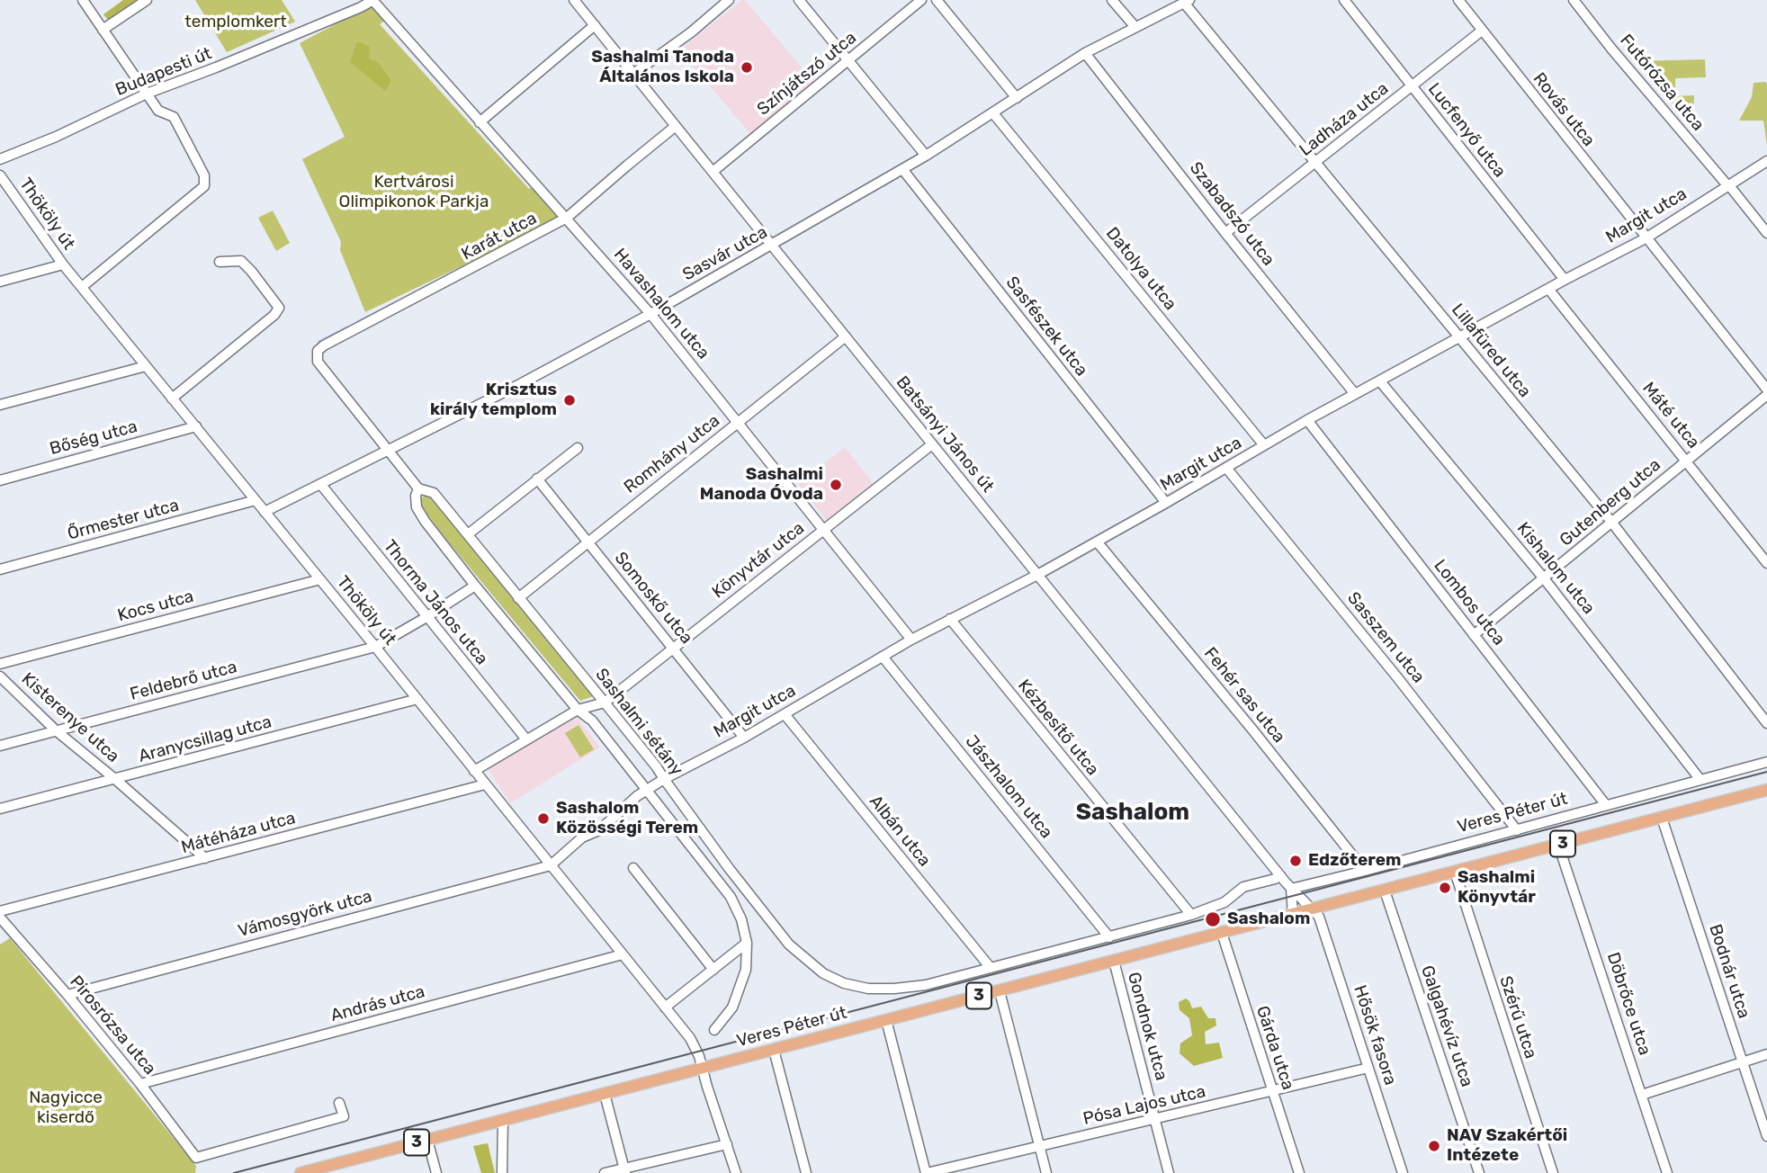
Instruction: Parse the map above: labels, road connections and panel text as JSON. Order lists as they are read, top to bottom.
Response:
{
  "streets": {
    "main road": ["Veres Péter út", "3"],
    "street": [
      "Budapesti út",
      "Színjátszó utca",
      "Futórózsa utca",
      "Rovás utca",
      "Ladháza utca",
      "Lucfenyő utca",
      "Thököly út",
      "Szabadszó utca",
      "Margit utca",
      "Karát utca",
      "Sasvár utca",
      "Datolya utca",
      "Havashalom utca",
      "Sasfészek utca",
      "Lillafüred utca",
      "Máté utca",
      "Batsányi János út",
      "Bőség utca",
      "Romhány utca",
      "Gutenberg utca",
      "Őrmester utca",
      "Könyvtár utca",
      "Kishalom utca",
      "Somoskő utca",
      "Thorma János utca",
      "Lombos utca",
      "Kocs utca",
      "Sasszem utca",
      "Feldebrő utca",
      "Fehér sas utca",
      "Kisterenye utca",
      "Sashalmi sétány",
      "Kézbesítő utca",
      "Aranycsillag utca",
      "Jászhalom utca",
      "Albán utca",
      "Mátéháza utca",
      "Vámosgyörk utca",
      "Bodnár utca",
      "András utca",
      "Döbrőce utca",
      "Szérű utca",
      "Pirosrózsa utca",
      "Gondnok utca",
      "Galgahévíz utca",
      "Hősök fasora",
      "Gárda utca",
      "Pósa Lajos utca"
    ]
  },
  "crossings": [
    ["Budapesti út", "Havashalom utca"],
    ["Színjátszó utca", "Batsányi János út"],
    ["Futórózsa utca", "Margit utca"],
    ["Rovás utca", "Ladháza utca"],
    ["Rovás utca", "Margit utca"],
    ["Ladháza utca", "Lucfenyő utca"],
    ["Ladháza utca", "Szabadszó utca"],
    ["Ladháza utca", "Lillafüred utca"],
    ["Lucfenyő utca", "Margit utca"],
    ["Thököly út", "Margit utca"],
    ["Thököly út", "Sasvár utca"],
    ["Thököly út", "Bőség utca"],
    ["Thököly út", "Őrmester utca"],
    ["Thököly út", "Kocs utca"],
    ["Thököly út", "Feldebrő utca"],
    ["Thököly út", "Aranycsillag utca"],
    ["Thököly út", "Veres Péter út"],
    ["Thököly út", "Mátéháza utca"],
    ["Thököly út", "Vámosgyörk utca"],
    ["Thököly út", "András utca"],
    ["Szabadszó utca", "Margit utca"],
    ["Szabadszó utca", "Sasvár utca"],
    ["Margit utca", "Datolya utca"],
    ["Margit utca", "Havashalom utca"],
    ["Margit utca", "Sasfészek utca"],
    ["Margit utca", "Lillafüred utca"],
    ["Margit utca", "Máté utca"],
    ["Margit utca", "Batsányi János út"],
    ["Margit utca", "Kishalom utca"],
    ["Margit utca", "Somoskő utca"],
    ["Margit utca", "Lombos utca"],
    ["Margit utca", "Sasszem utca"],
    ["Margit utca", "Fehér sas utca"],
    ["Margit utca", "Sashalmi sétány"],
    ["Margit utca", "Kézbesítő utca"],
    ["Margit utca", "Jászhalom utca"],
    ["Margit utca", "Albán utca"],
    ["Margit utca", "Vámosgyörk utca"],
    ["Karát utca", "Havashalom utca"],
    ["Karát utca", "Batsányi János út"],
    ["Karát utca", "Sashalmi sétány"],
    ["Sasvár utca", "Datolya utca"],
    ["Sasvár utca", "Havashalom utca"],
    ["Sasvár utca", "Sasfészek utca"],
    ["Sasvár utca", "Lillafüred utca"],
    ["Sasvár utca", "Batsányi János út"],
    ["Sasvár utca", "Thorma János utca"],
    ["Sasvár utca", "Sashalmi sétány"],
    ["Havashalom utca", "Romhány utca"],
    ["Havashalom utca", "Könyvtár utca"],
    ["Lillafüred utca", "Gutenberg utca"],
    ["Máté utca", "Gutenberg utca"],
    ["Batsányi János út", "Romhány utca"],
    ["Batsányi János út", "Könyvtár utca"],
    ["Batsányi János út", "Veres Péter út"],
    ["Batsányi János út", "Hősök fasora"],
    ["Romhány utca", "Somoskő utca"],
    ["Romhány utca", "Sashalmi sétány"],
    ["Gutenberg utca", "Kishalom utca"],
    ["Gutenberg utca", "Lombos utca"],
    ["Könyvtár utca", "Somoskő utca"],
    ["Könyvtár utca", "Sashalmi sétány"],
    ["Kishalom utca", "Veres Péter út"],
    ["Thorma János utca", "Feldebrő utca"],
    ["Lombos utca", "Veres Péter út"],
    ["Sasszem utca", "Veres Péter út"],
    ["Feldebrő utca", "Kisterenye utca"],
    ["Feldebrő utca", "Sashalmi sétány"],
    ["Fehér sas utca", "Veres Péter út"],
    ["Kisterenye utca", "Aranycsillag utca"],
    ["Kisterenye utca", "Mátéháza utca"],
    ["Sashalmi sétány", "Albán utca"],
    ["Veres Péter út", "Bodnár utca"],
    ["Veres Péter út", "Döbrőce utca"],
    ["Veres Péter út", "Szérű utca"],
    ["Veres Péter út", "Gondnok utca"],
    ["Veres Péter út", "Galgahévíz utca"],
    ["Veres Péter út", "Hősök fasora"],
    ["Veres Péter út", "Gárda utca"],
    ["Vámosgyörk utca", "Pirosrózsa utca"],
    ["András utca", "Pirosrózsa utca"],
    ["Gondnok utca", "Pósa Lajos utca"],
    ["Hősök fasora", "Pósa Lajos utca"],
    ["Gárda utca", "Pósa Lajos utca"]
  ],
  "districts": ["Sashalom"],
  "parks": ["templomkert", "Kertvárosi Olimpikonok Parkja", "Nagyicce kiserdő"],
  "places": [
    "Sashalmi Tanoda Általános Iskola",
    "Krisztus király templom",
    "Sashalmi Manoda Óvoda",
    "Sashalom Közösségi Terem",
    "Edzőterem",
    "Sashalmi Könyvtár",
    "Sashalom",
    "NAV Szakértői Intézete"
  ]
}
